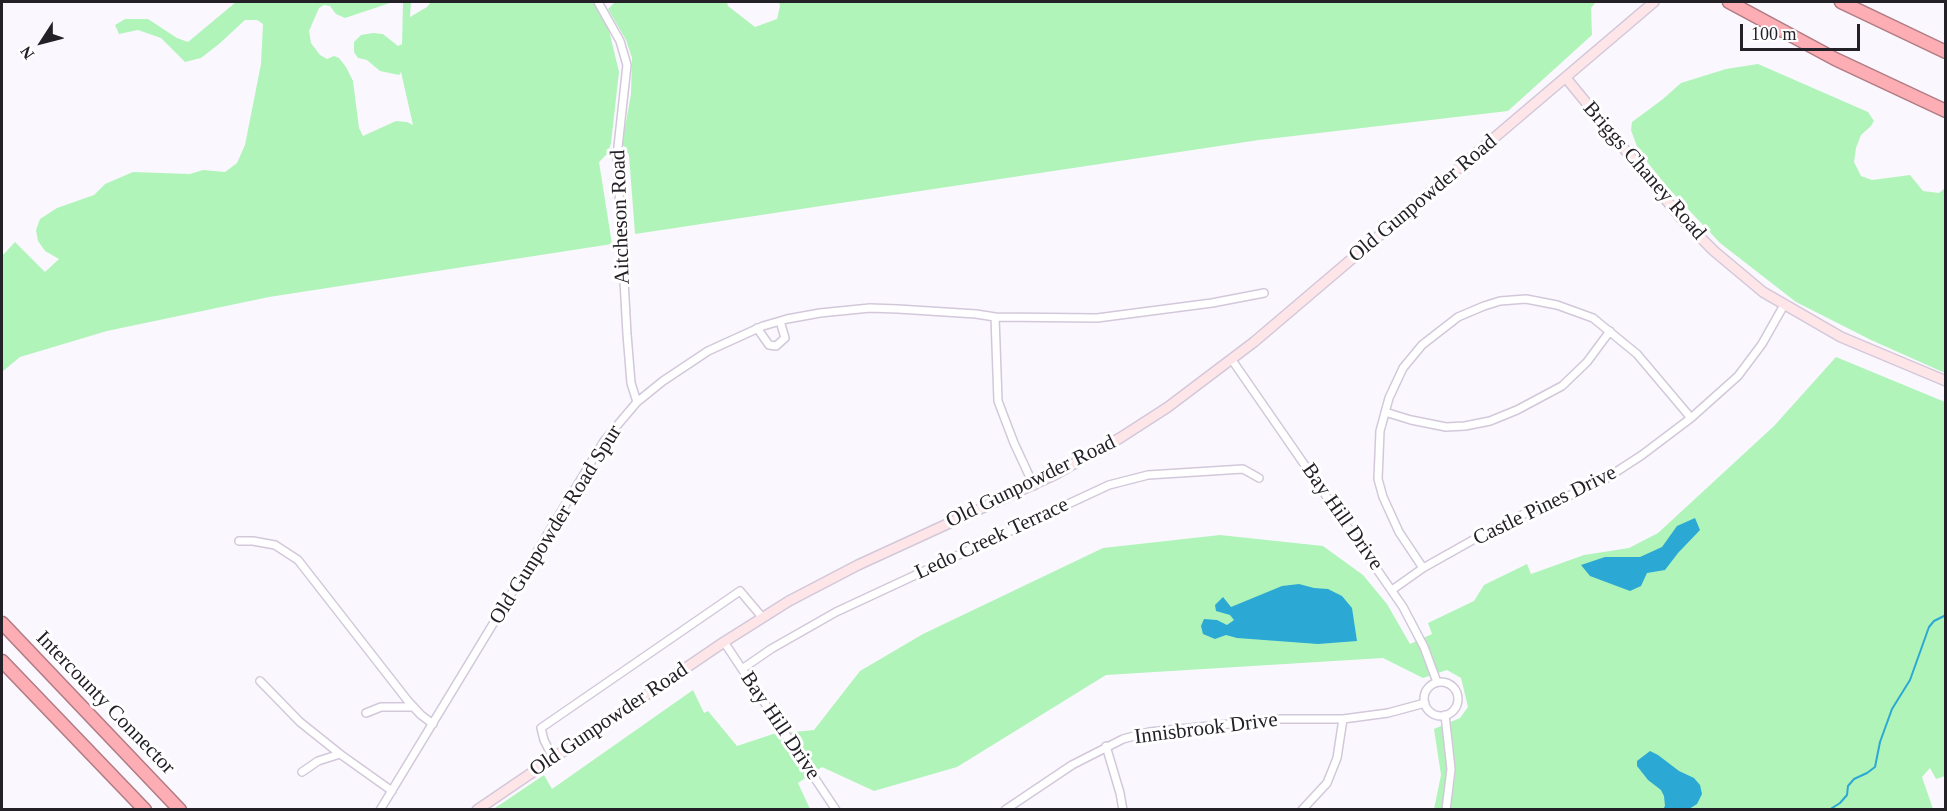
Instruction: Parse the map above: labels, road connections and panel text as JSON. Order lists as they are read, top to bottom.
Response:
{
  "streets": {
    "highway": ["Intercounty Connector"],
    "main road": ["Briggs Chaney Road", "Old Gunpowder Road"],
    "street": [
      "Aitcheson Road",
      "Castle Pines Drive",
      "Bay Hill Drive",
      "Old Gunpowder Road Spur",
      "Ledo Creek Terrace",
      "Innisbrook Drive"
    ]
  },
  "crossings": [
    ["Briggs Chaney Road", "Old Gunpowder Road"],
    ["Briggs Chaney Road", "Castle Pines Drive"],
    ["Old Gunpowder Road", "Bay Hill Drive"],
    ["Aitcheson Road", "Old Gunpowder Road Spur"],
    ["Castle Pines Drive", "Bay Hill Drive"],
    ["Bay Hill Drive", "Ledo Creek Terrace"],
    ["Bay Hill Drive", "Innisbrook Drive"]
  ],
  "scale_bar": "100 m",
  "north": "bottom left"
}
